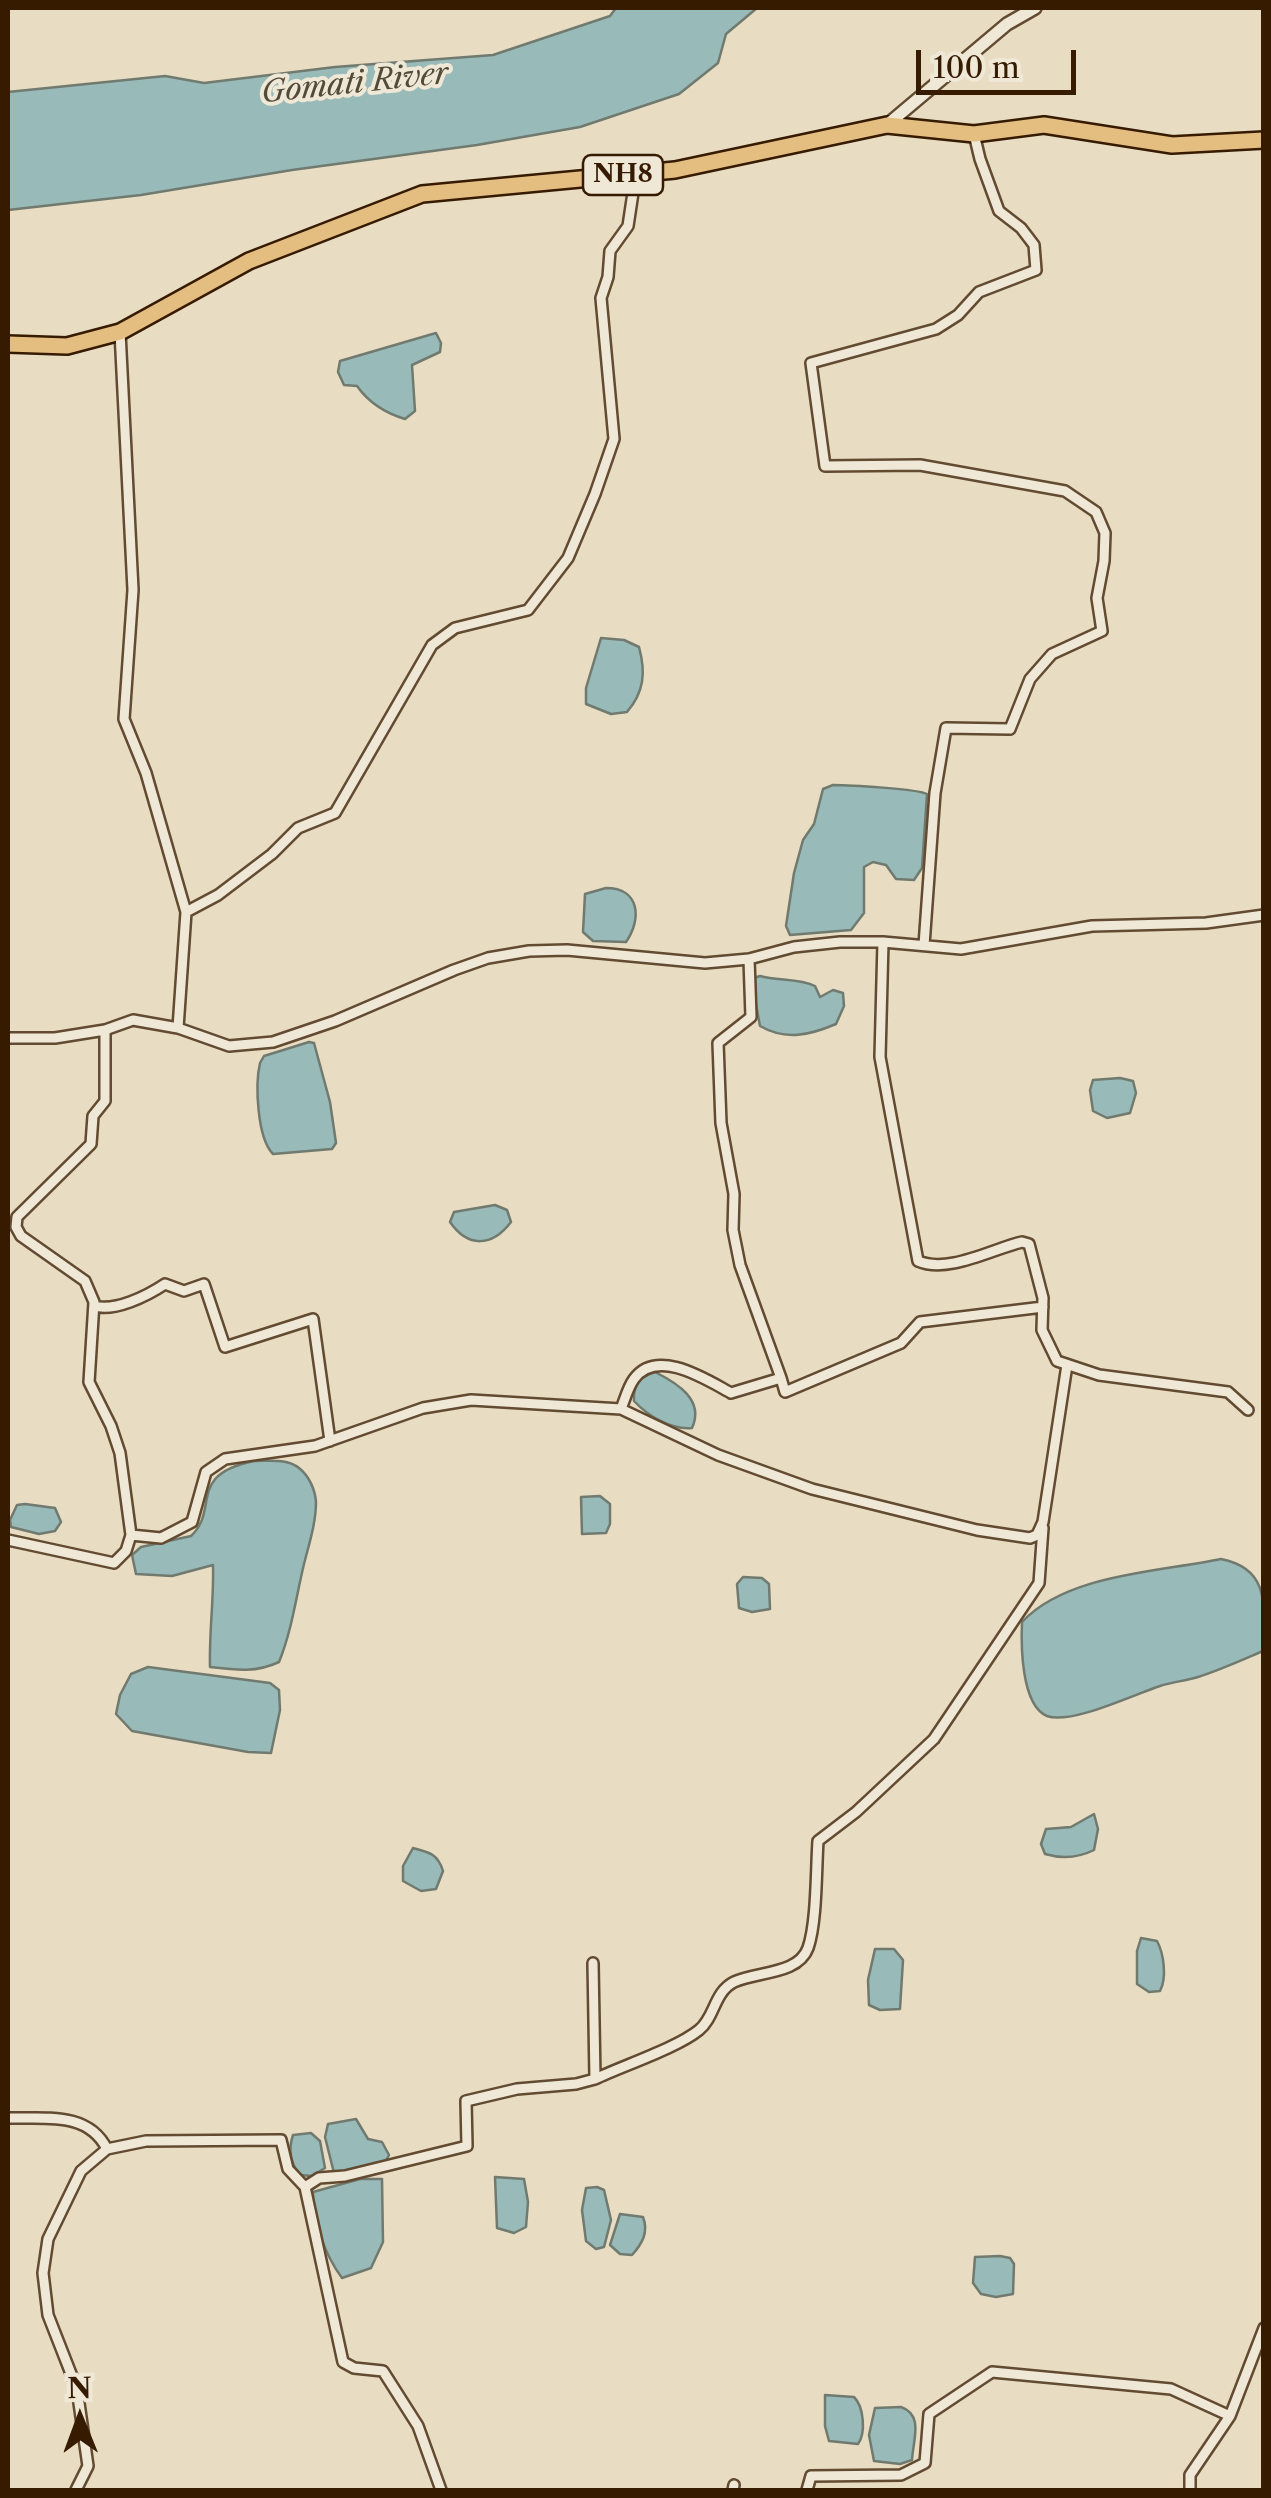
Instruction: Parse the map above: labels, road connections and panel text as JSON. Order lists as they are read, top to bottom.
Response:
{
  "streets": {
    "highway": ["NH8"]
  },
  "water": ["Gomati River"],
  "scale_bar": "100 m",
  "north": "top"
}
